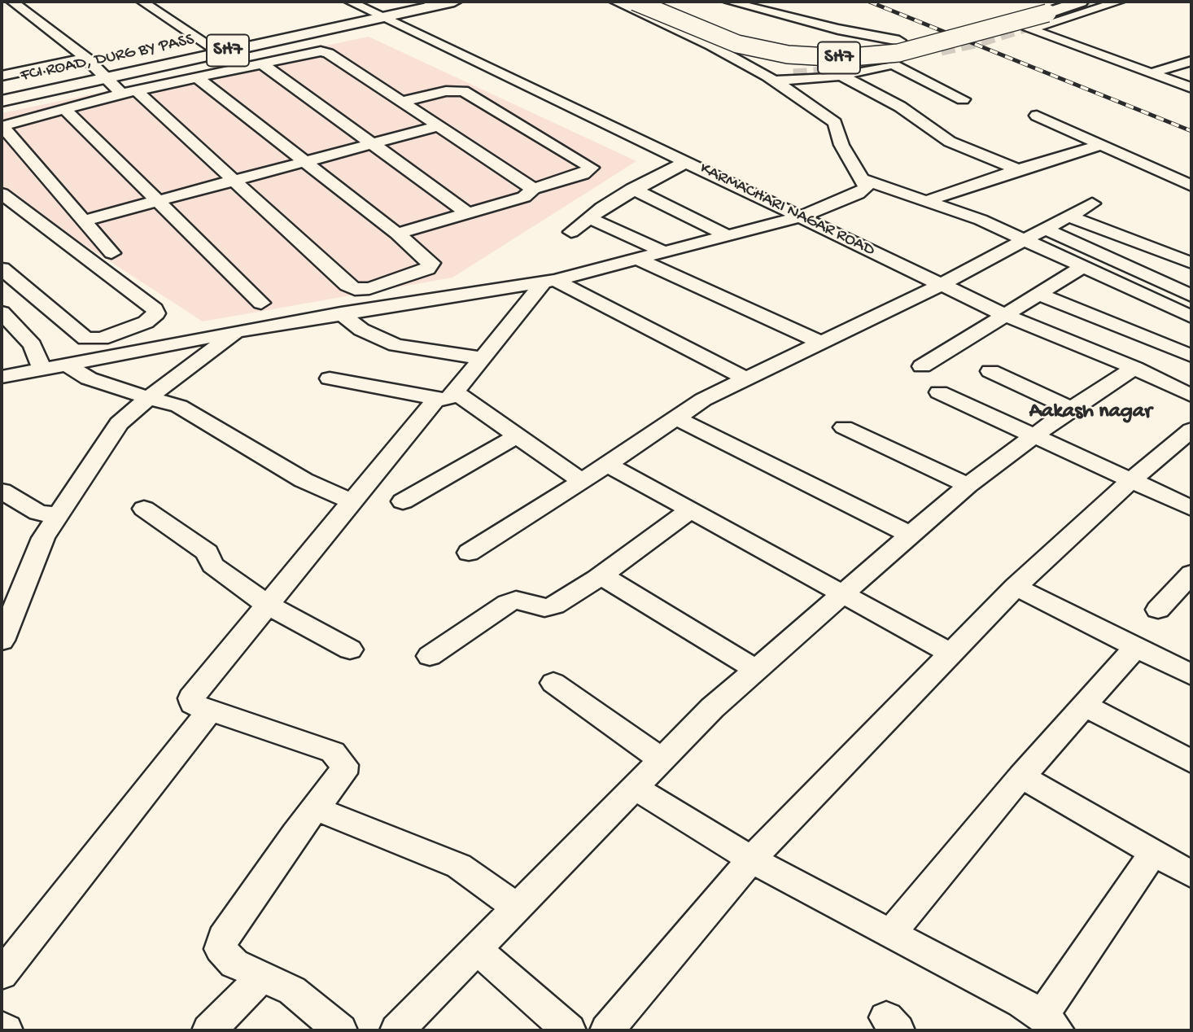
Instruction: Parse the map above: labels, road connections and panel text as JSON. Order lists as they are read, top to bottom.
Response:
{
  "streets": {
    "main road": ["SH7", "FCI ROAD, DURG BY PASS"],
    "street": ["KARMACHARI NAGAR ROAD"]
  },
  "crossings": [
    ["FCI ROAD, DURG BY PASS", "KARMACHARI NAGAR ROAD"]
  ],
  "districts": ["Aakash nagar"]
}
